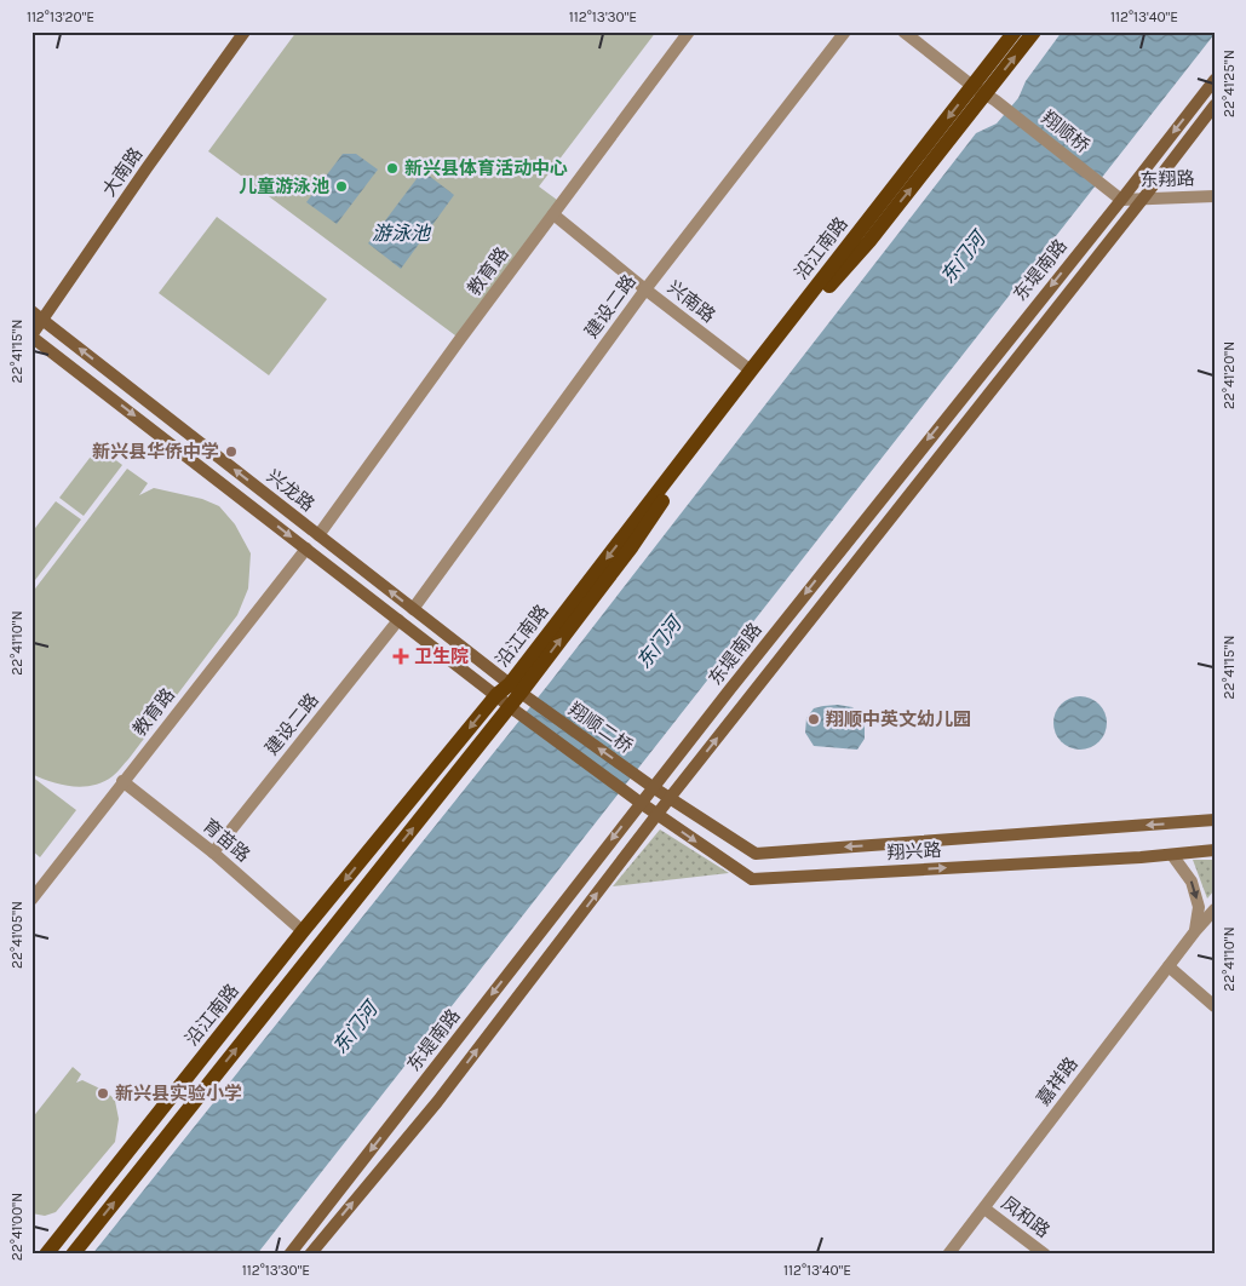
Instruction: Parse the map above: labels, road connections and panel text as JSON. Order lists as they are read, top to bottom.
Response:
{
  "streets": {
    "main road": [
      "大南路",
      "沿江南路",
      "东堤南路",
      "兴龙路",
      "翔顺二桥",
      "翔兴路"
    ],
    "street": [
      "翔顺桥",
      "东翔路",
      "教育路",
      "兴南路",
      "建设二路",
      "育苗路",
      "嘉祥路",
      "凤和路"
    ]
  },
  "crossings": [
    ["翔顺桥", "东翔路"],
    ["翔顺桥", "沿江南路"],
    ["翔顺桥", "东堤南路"],
    ["大南路", "兴龙路"],
    ["东翔路", "东堤南路"],
    ["沿江南路", "兴南路"],
    ["沿江南路", "兴龙路"],
    ["沿江南路", "翔顺二桥"],
    ["沿江南路", "育苗路"],
    ["东堤南路", "翔顺二桥"],
    ["东堤南路", "翔兴路"],
    ["教育路", "兴南路"],
    ["教育路", "兴龙路"],
    ["教育路", "育苗路"],
    ["兴南路", "建设二路"],
    ["建设二路", "兴龙路"],
    ["建设二路", "育苗路"],
    ["兴龙路", "翔顺二桥"],
    ["翔顺二桥", "翔兴路"],
    ["嘉祥路", "凤和路"]
  ],
  "water": ["游泳池", "东门河"],
  "places": {
    "other": [
      "新兴县体育活动中心",
      "儿童游泳池",
      "新兴县华侨中学",
      "翔顺中英文幼儿园",
      "新兴县实验小学"
    ],
    "health": ["卫生院"]
  },
  "coordinates": [
    "112°13'20\"E",
    "112°13'30\"E",
    "112°13'40\"E",
    "22°41'25\"N",
    "22°41'15\"N",
    "22°41'20\"N",
    "22°41'10\"N",
    "22°41'05\"N",
    "22°41'00\"N"
  ]
}
